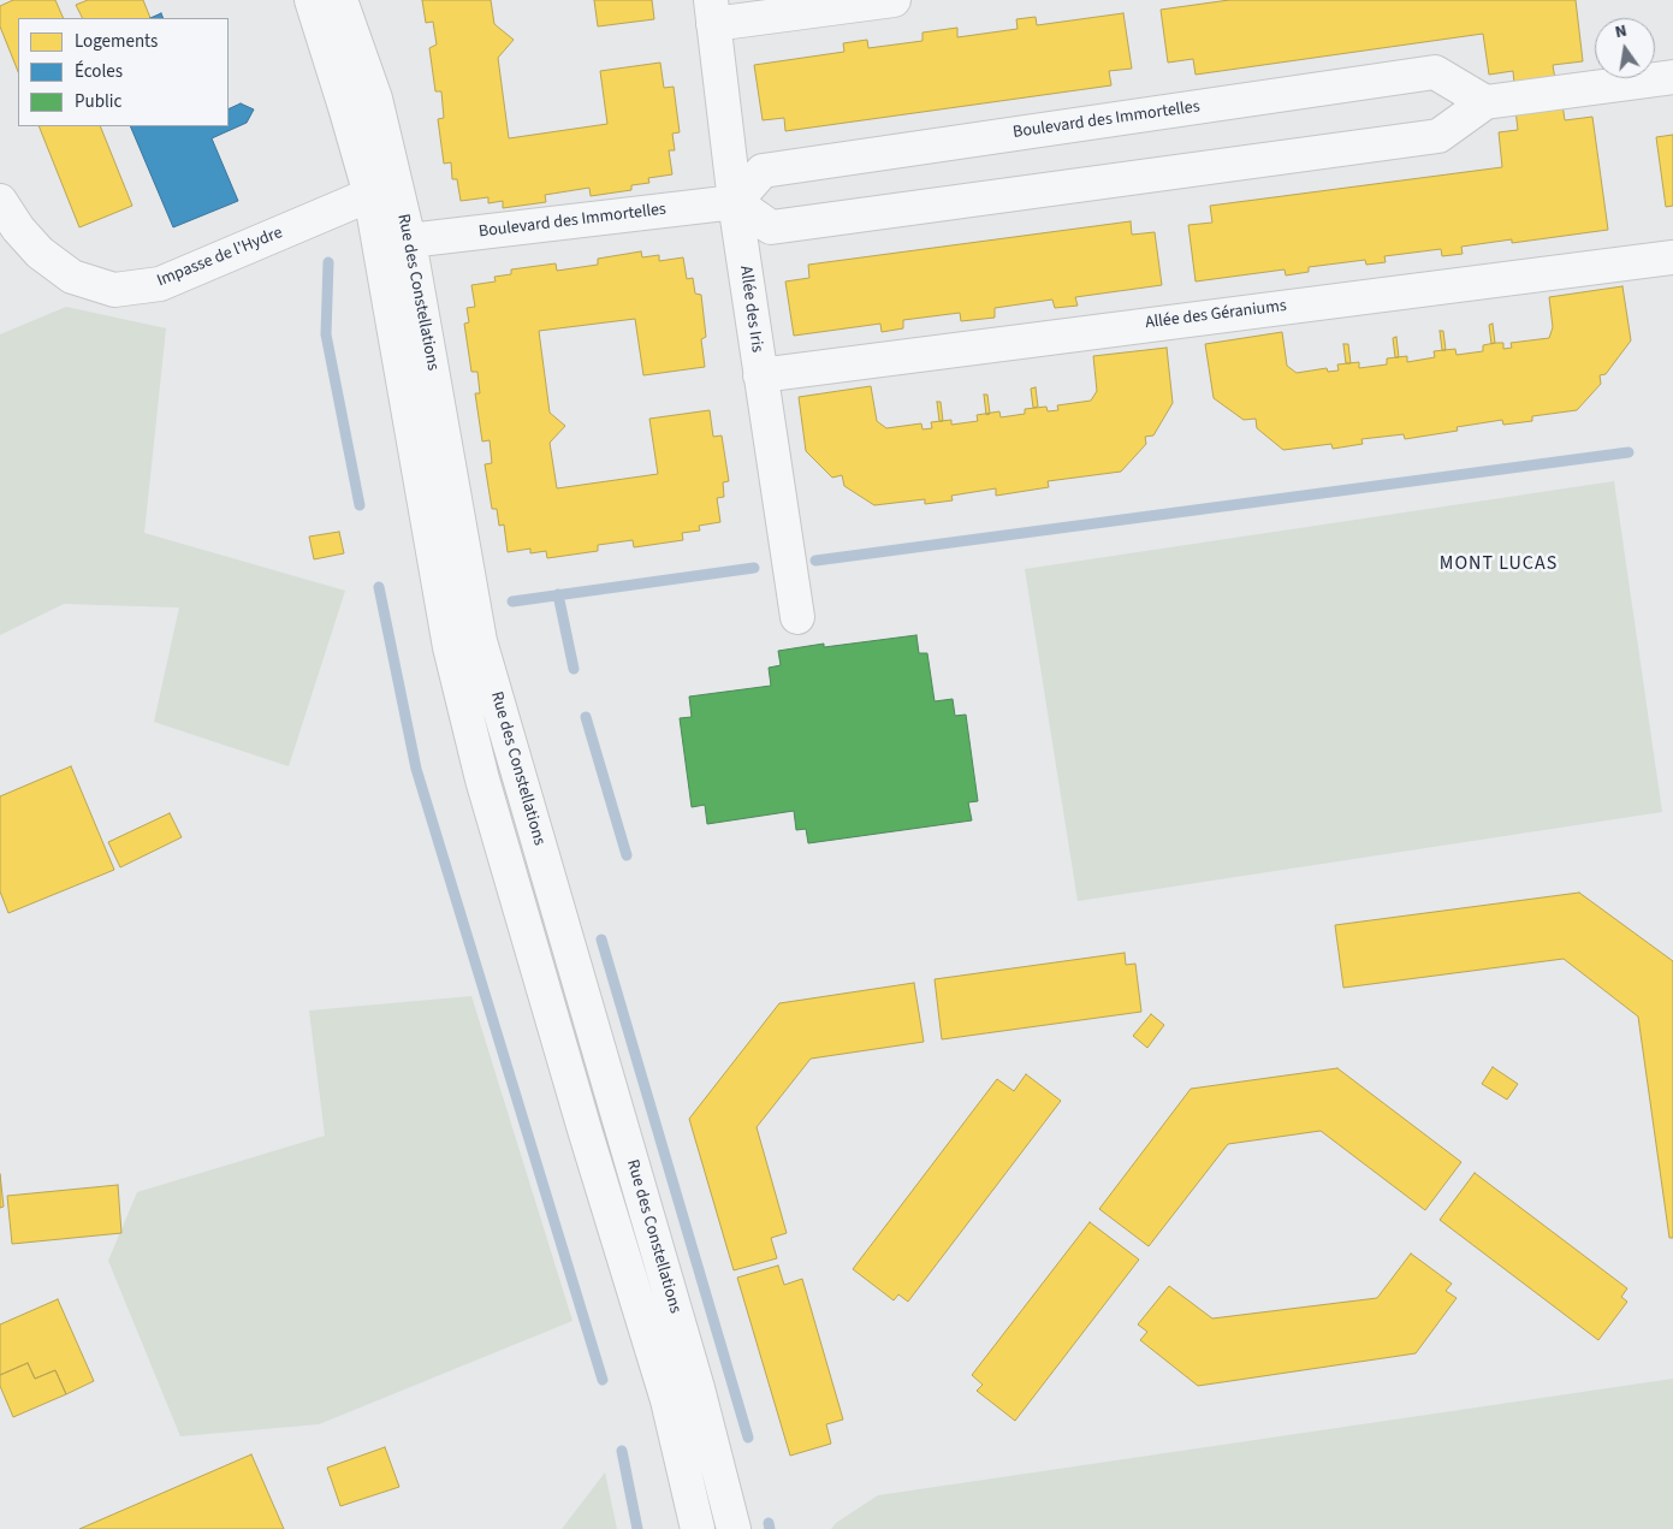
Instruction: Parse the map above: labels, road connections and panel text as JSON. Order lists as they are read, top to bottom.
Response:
{
  "streets": {
    "street": [
      "Boulevard des Immortelles",
      "Impasse de l'Hydre",
      "Rue des Constellations",
      "Allée des Iris",
      "Allée des Géraniums"
    ]
  },
  "crossings": [
    ["Boulevard des Immortelles", "Rue des Constellations"],
    ["Boulevard des Immortelles", "Allée des Iris"],
    ["Impasse de l'Hydre", "Rue des Constellations"],
    ["Allée des Iris", "Allée des Géraniums"]
  ],
  "districts": ["MONT LUCAS"],
  "legend": ["Logements", "Écoles", "Public"],
  "north": "top"
}
